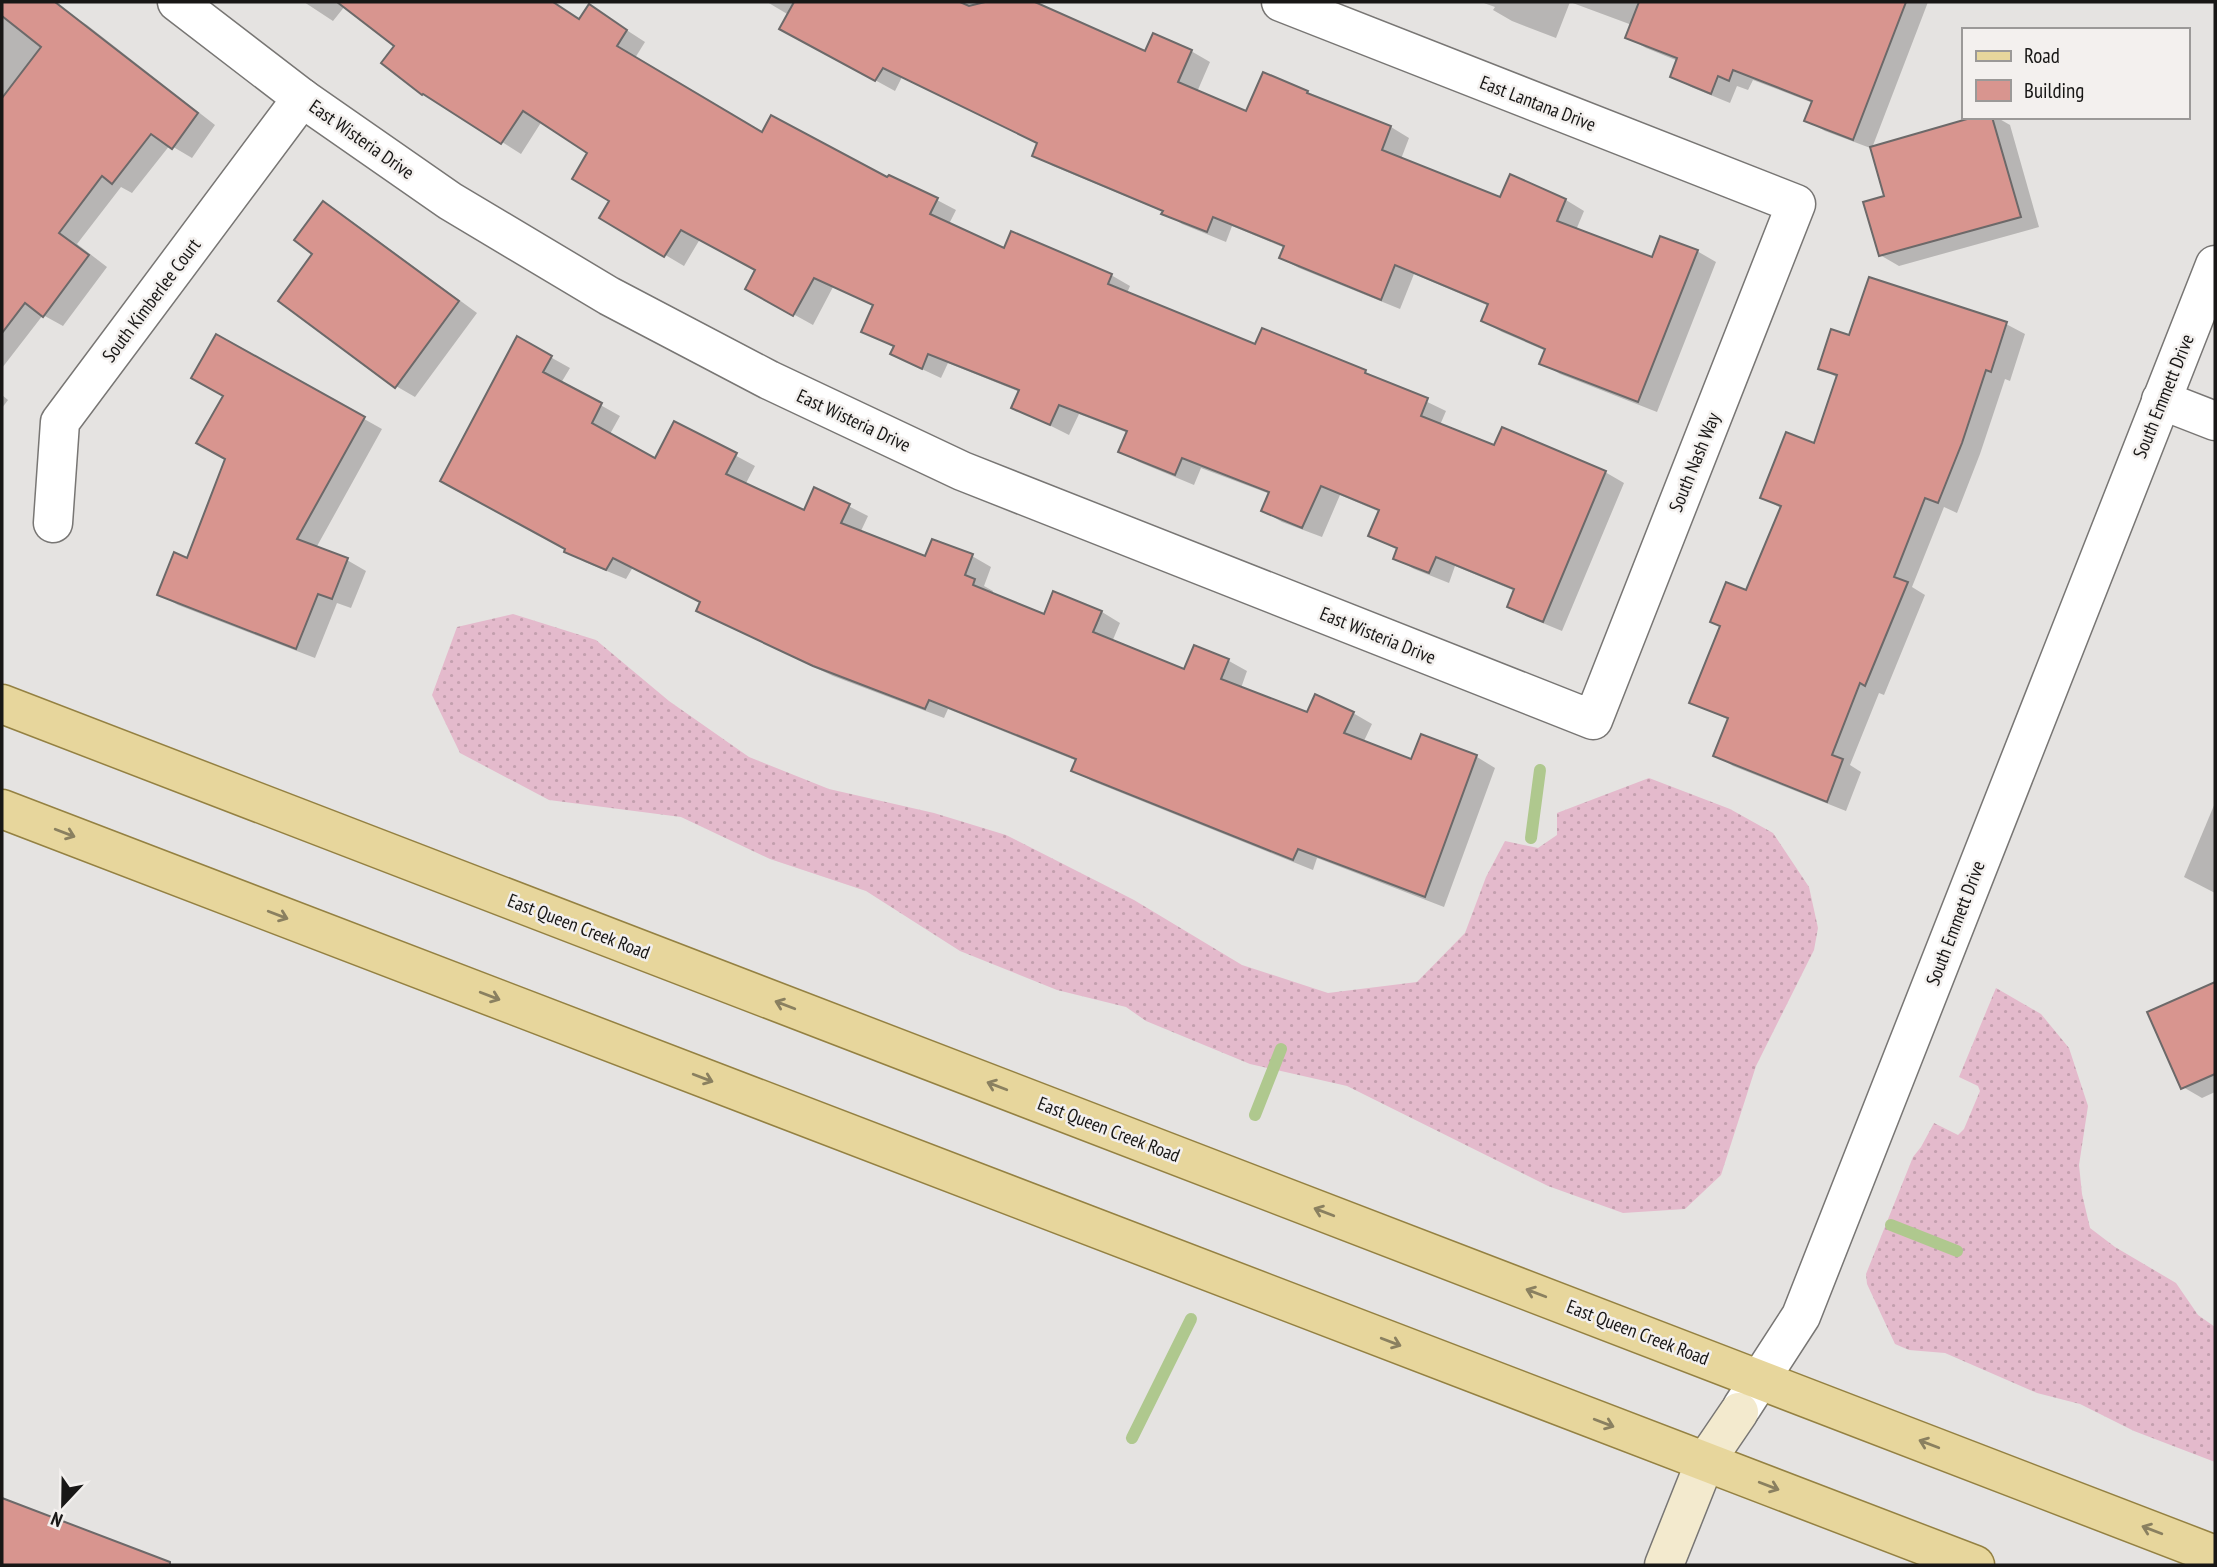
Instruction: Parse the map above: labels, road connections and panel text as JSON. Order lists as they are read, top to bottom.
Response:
{
  "streets": {
    "main road": ["East Queen Creek Road"],
    "street": [
      "East Lantana Drive",
      "East Wisteria Drive",
      "South Kimberlee Court",
      "South Emmett Drive",
      "South Nash Way"
    ]
  },
  "crossings": [
    ["East Lantana Drive", "South Nash Way"],
    ["East Wisteria Drive", "South Kimberlee Court"],
    ["East Wisteria Drive", "South Nash Way"],
    ["South Emmett Drive", "East Queen Creek Road"]
  ],
  "legend": ["Road", "Building"],
  "north": "bottom"
}
